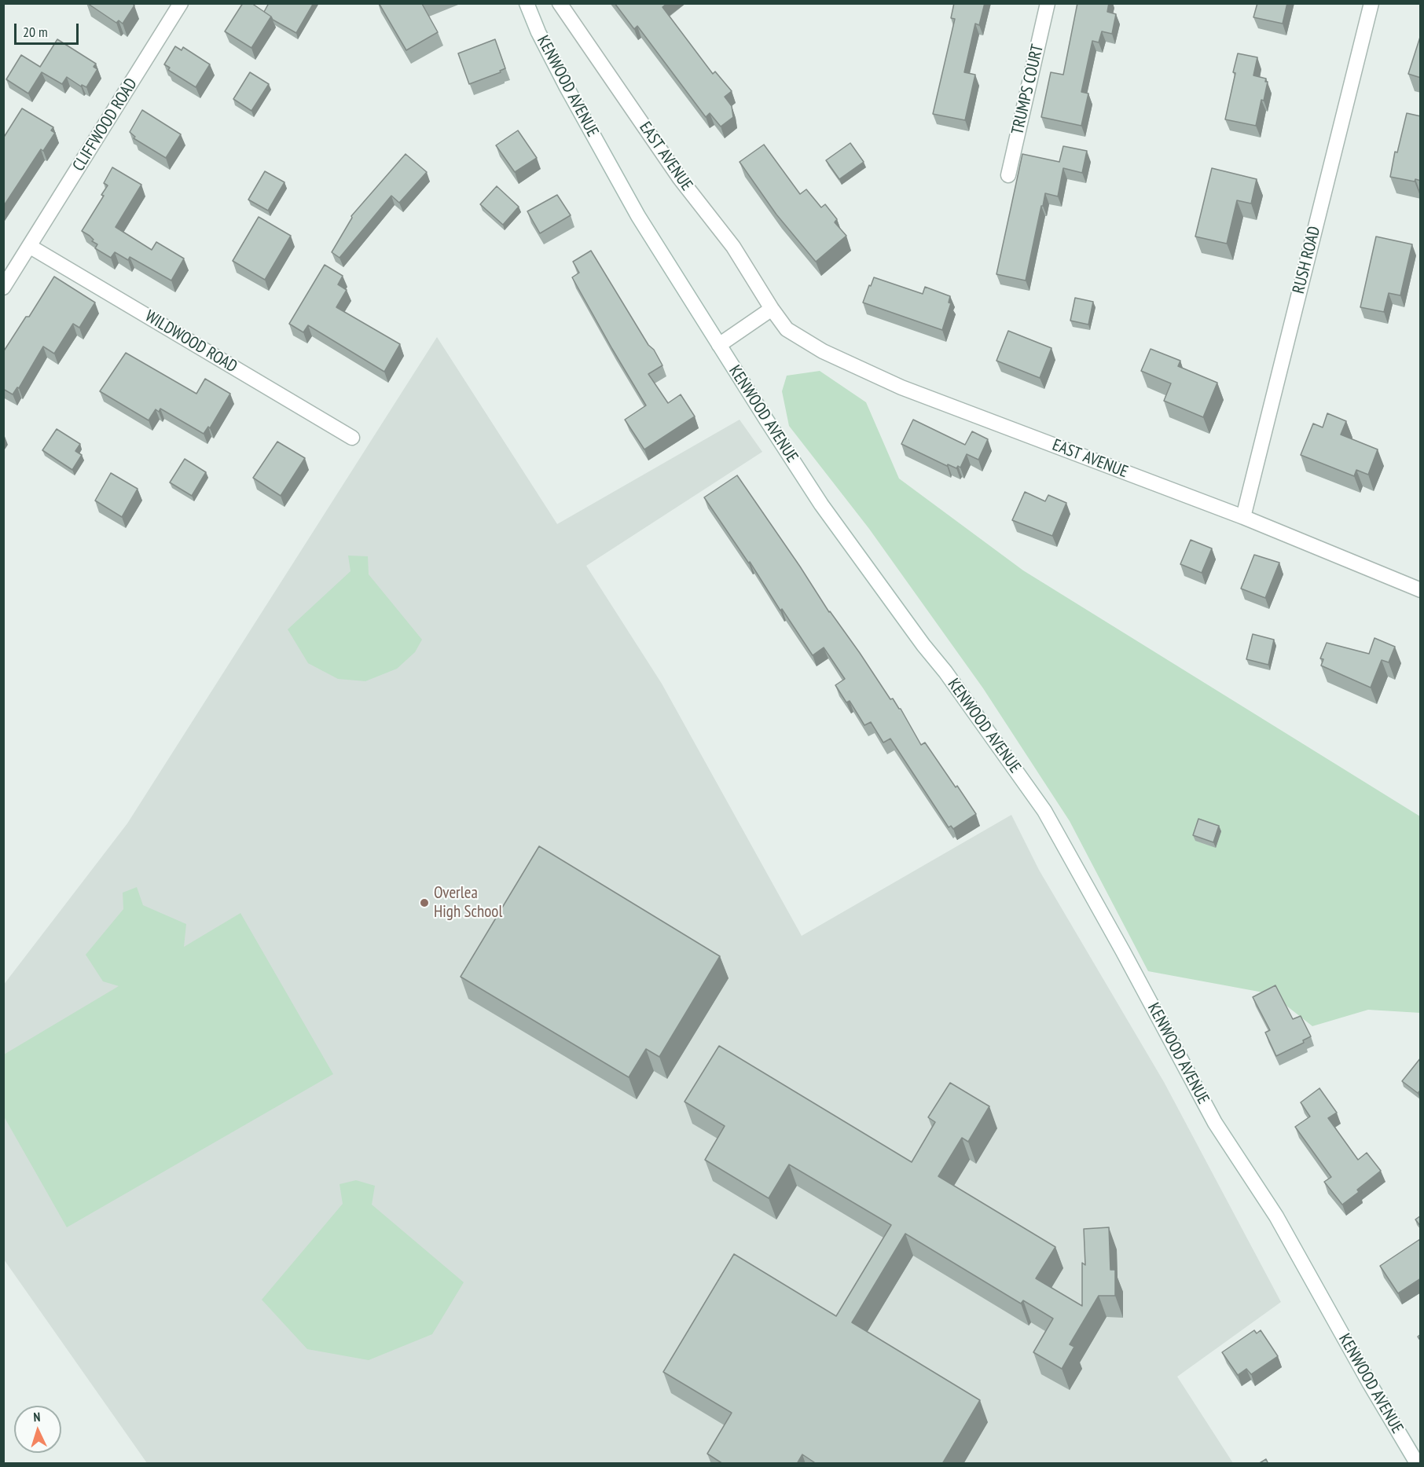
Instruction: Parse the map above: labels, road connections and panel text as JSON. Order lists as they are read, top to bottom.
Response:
{
  "streets": {
    "street": [
      "KENWOOD AVENUE",
      "TRUMPS COURT",
      "CLIFFWOOD ROAD",
      "EAST AVENUE",
      "RUSH ROAD",
      "WILDWOOD ROAD"
    ]
  },
  "crossings": [
    ["CLIFFWOOD ROAD", "WILDWOOD ROAD"],
    ["EAST AVENUE", "RUSH ROAD"]
  ],
  "places": ["Overlea High School"],
  "scale_bar": "20 m",
  "north": "top"
}
